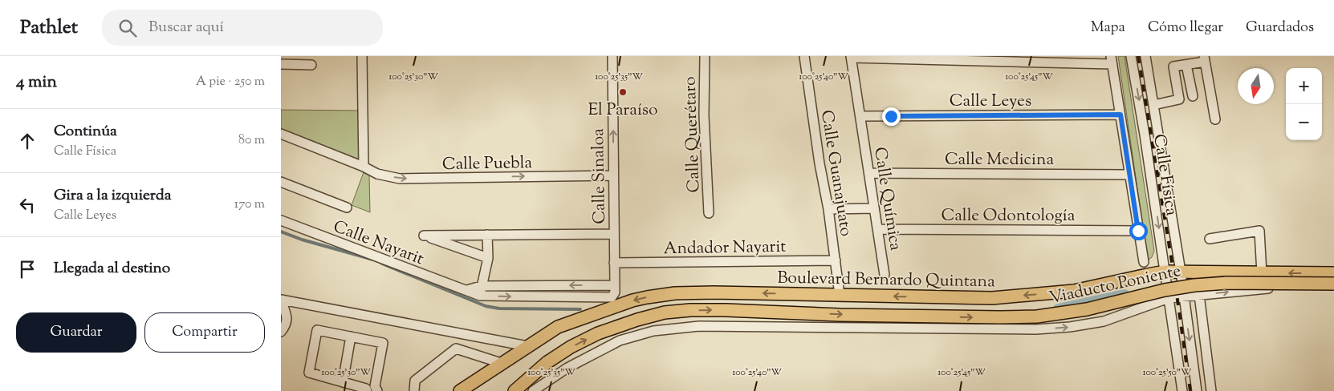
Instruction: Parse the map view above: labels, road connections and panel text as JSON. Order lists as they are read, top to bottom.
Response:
{
  "streets": {
    "main road": ["Boulevard Bernardo Quintana", "Viaducto Poniente"],
    "street": [
      "Calle Leyes",
      "Calle Querétaro",
      "Calle Medicina",
      "Calle Puebla",
      "Calle Guanajuato",
      "Calle Física",
      "Calle Sinaloa",
      "Calle Química",
      "Calle Odontología",
      "Calle Nayarit",
      "Andador Nayarit"
    ]
  },
  "crossings": [
    ["Calle Leyes", "Calle Química"],
    ["Calle Medicina", "Calle Química"],
    ["Calle Puebla", "Calle Sinaloa"],
    ["Calle Guanajuato", "Andador Nayarit"],
    ["Calle Guanajuato", "Boulevard Bernardo Quintana"],
    ["Calle Física", "Boulevard Bernardo Quintana"],
    ["Calle Sinaloa", "Calle Nayarit"],
    ["Calle Sinaloa", "Andador Nayarit"],
    ["Calle Química", "Calle Odontología"]
  ],
  "one_way": ["Calle Sinaloa", "Boulevard Bernardo Quintana", "Viaducto Poniente"],
  "places": ["El Paraíso"],
  "north": "bottom",
  "page": {
    "header": "Pathlet",
    "search": "Buscar aquí",
    "nav": ["Mapa", "Cómo llegar", "Guardados"],
    "heading": ["4 min", "A pie · 250 m"],
    "map_buttons": ["+", "−"],
    "list": [
      ["Continúa", "Calle Física", "80 m"],
      ["Gira a la izquierda", "Calle Leyes", "170 m"],
      "Llegada al destino"
    ],
    "buttons": ["Guardar", "Compartir"]
  },
  "coordinates": [
    "100°25'30\"W",
    "100°25'35\"W",
    "100°25'40\"W",
    "100°25'45\"W",
    "100°25'50\"W"
  ]
}
